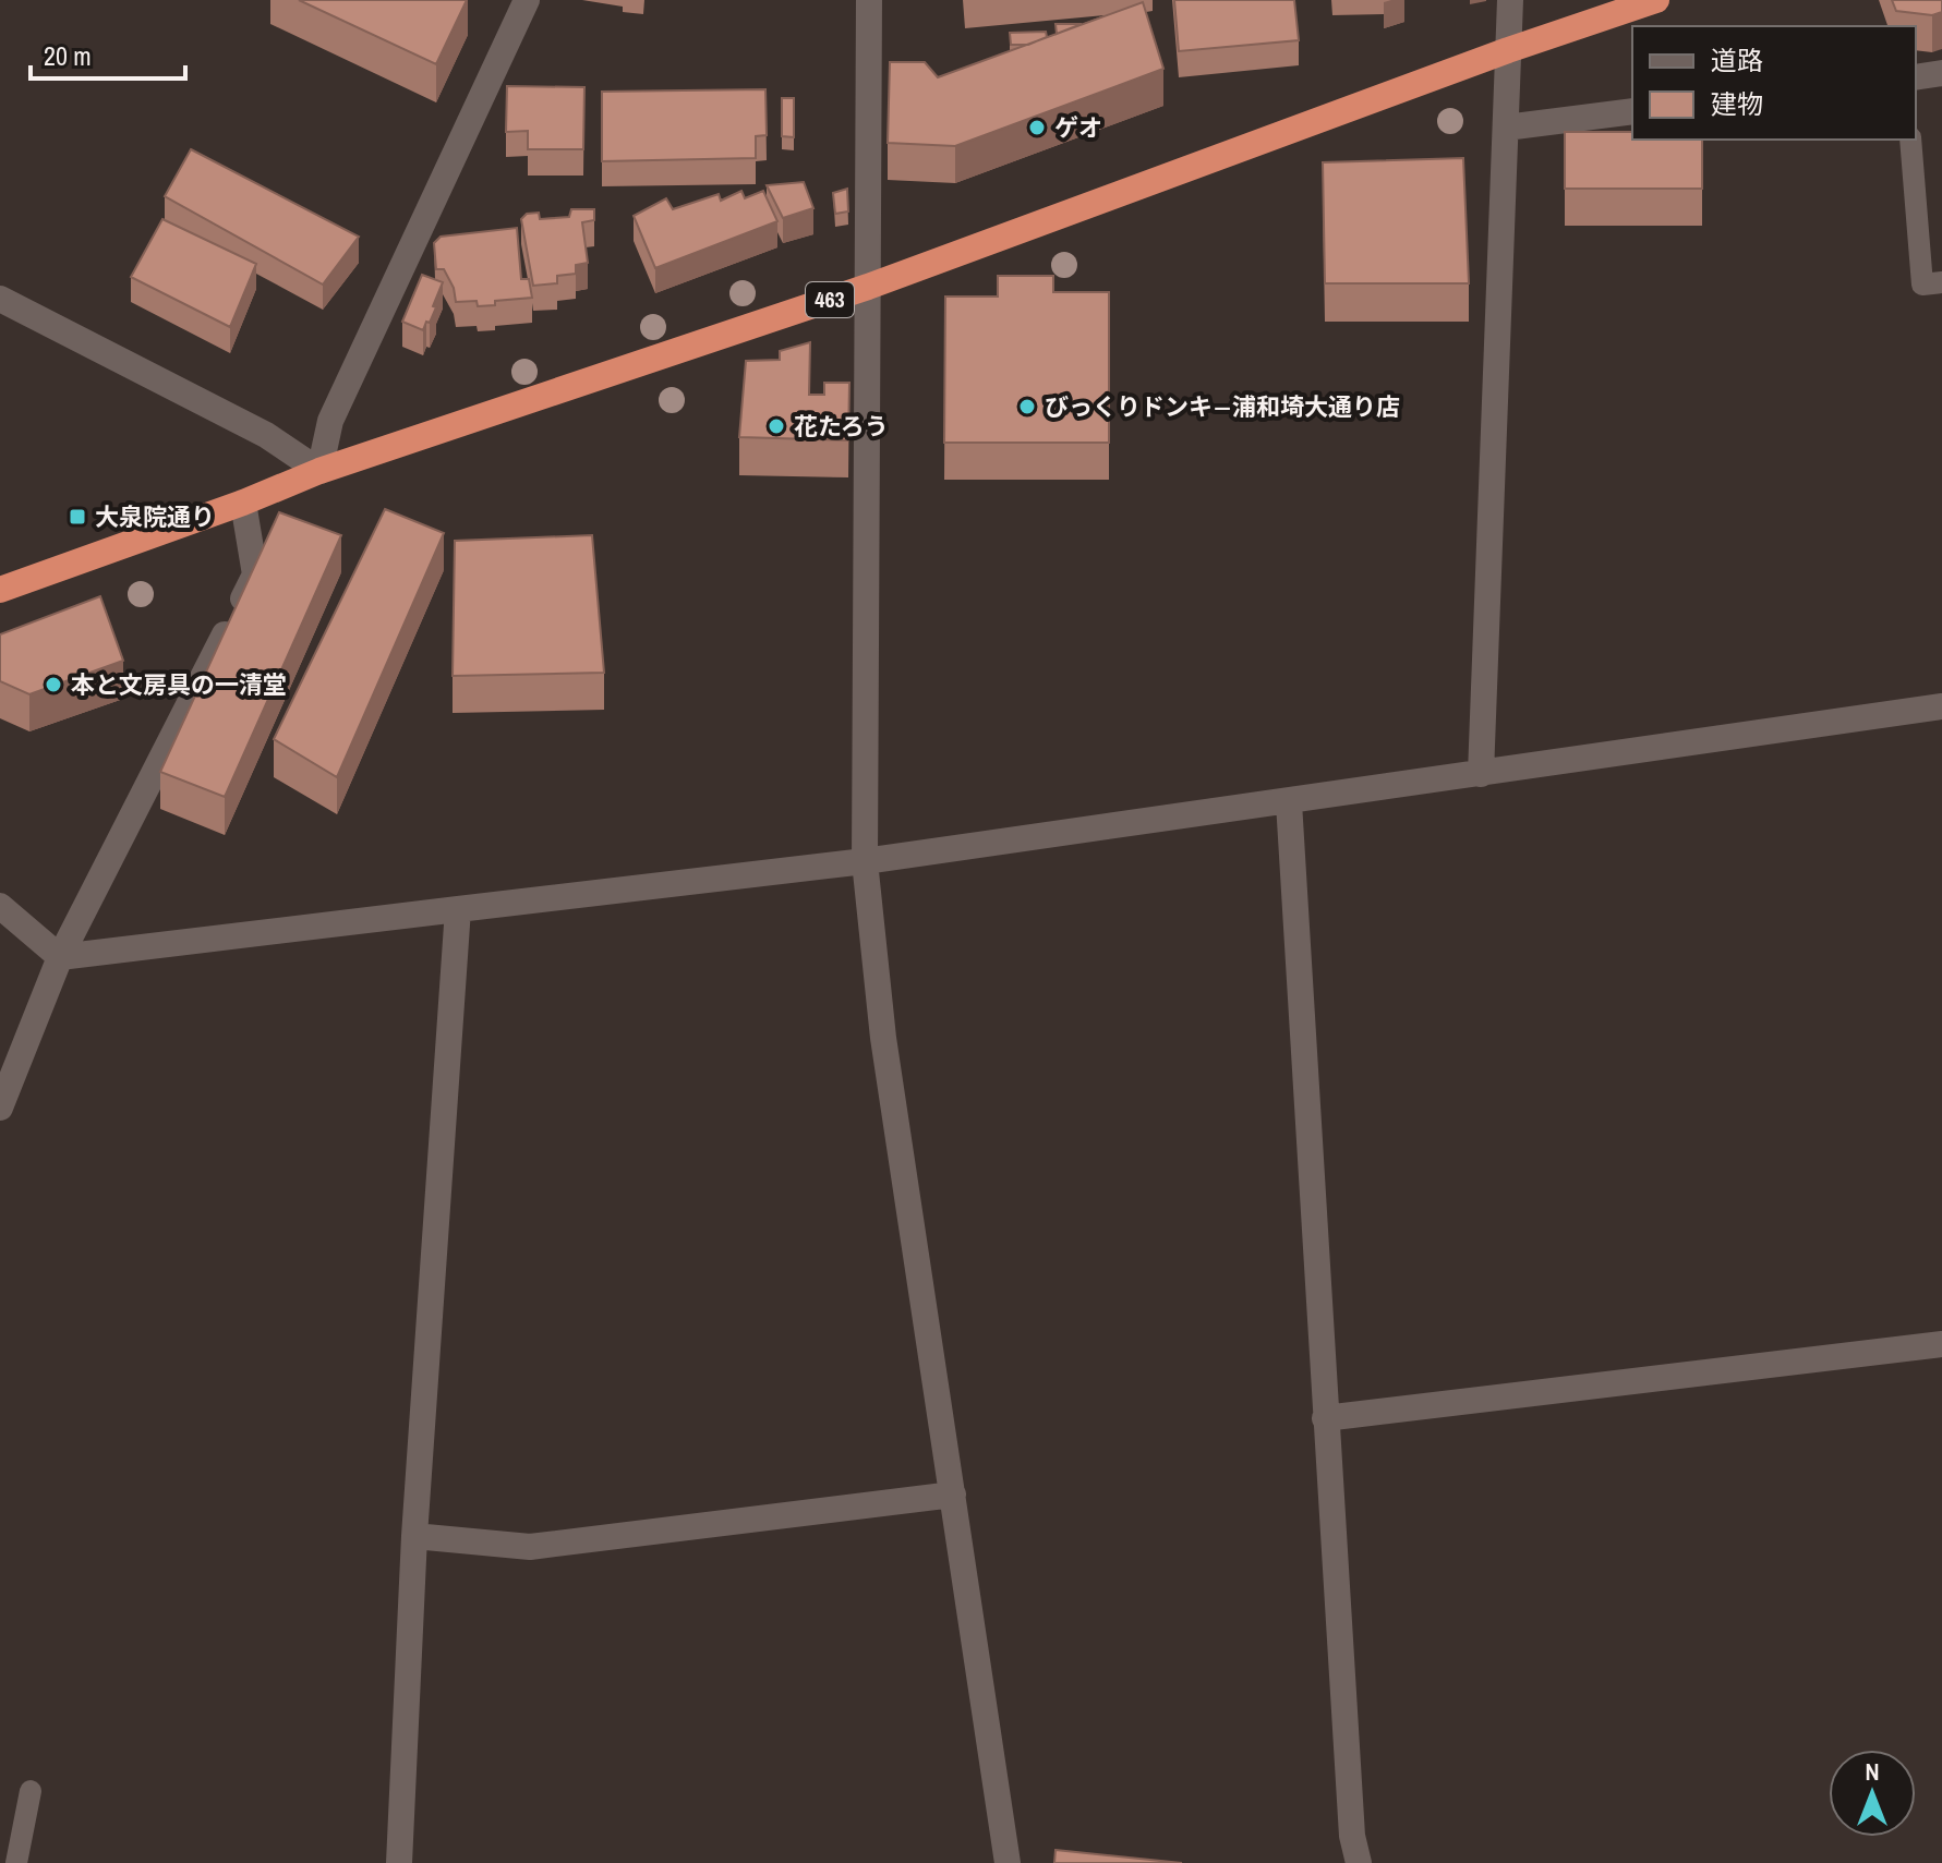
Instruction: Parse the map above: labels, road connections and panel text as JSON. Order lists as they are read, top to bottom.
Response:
{
  "streets": {
    "highway": ["463"]
  },
  "places": {
    "other": [
      "ゲオ",
      "びっくりドンキ―浦和埼大通り店",
      "花たろう",
      "本と文房具の一清堂"
    ],
    "transit": ["大泉院通り"]
  },
  "legend": ["道路", "建物"],
  "scale_bar": "20 m",
  "north": "top"
}
